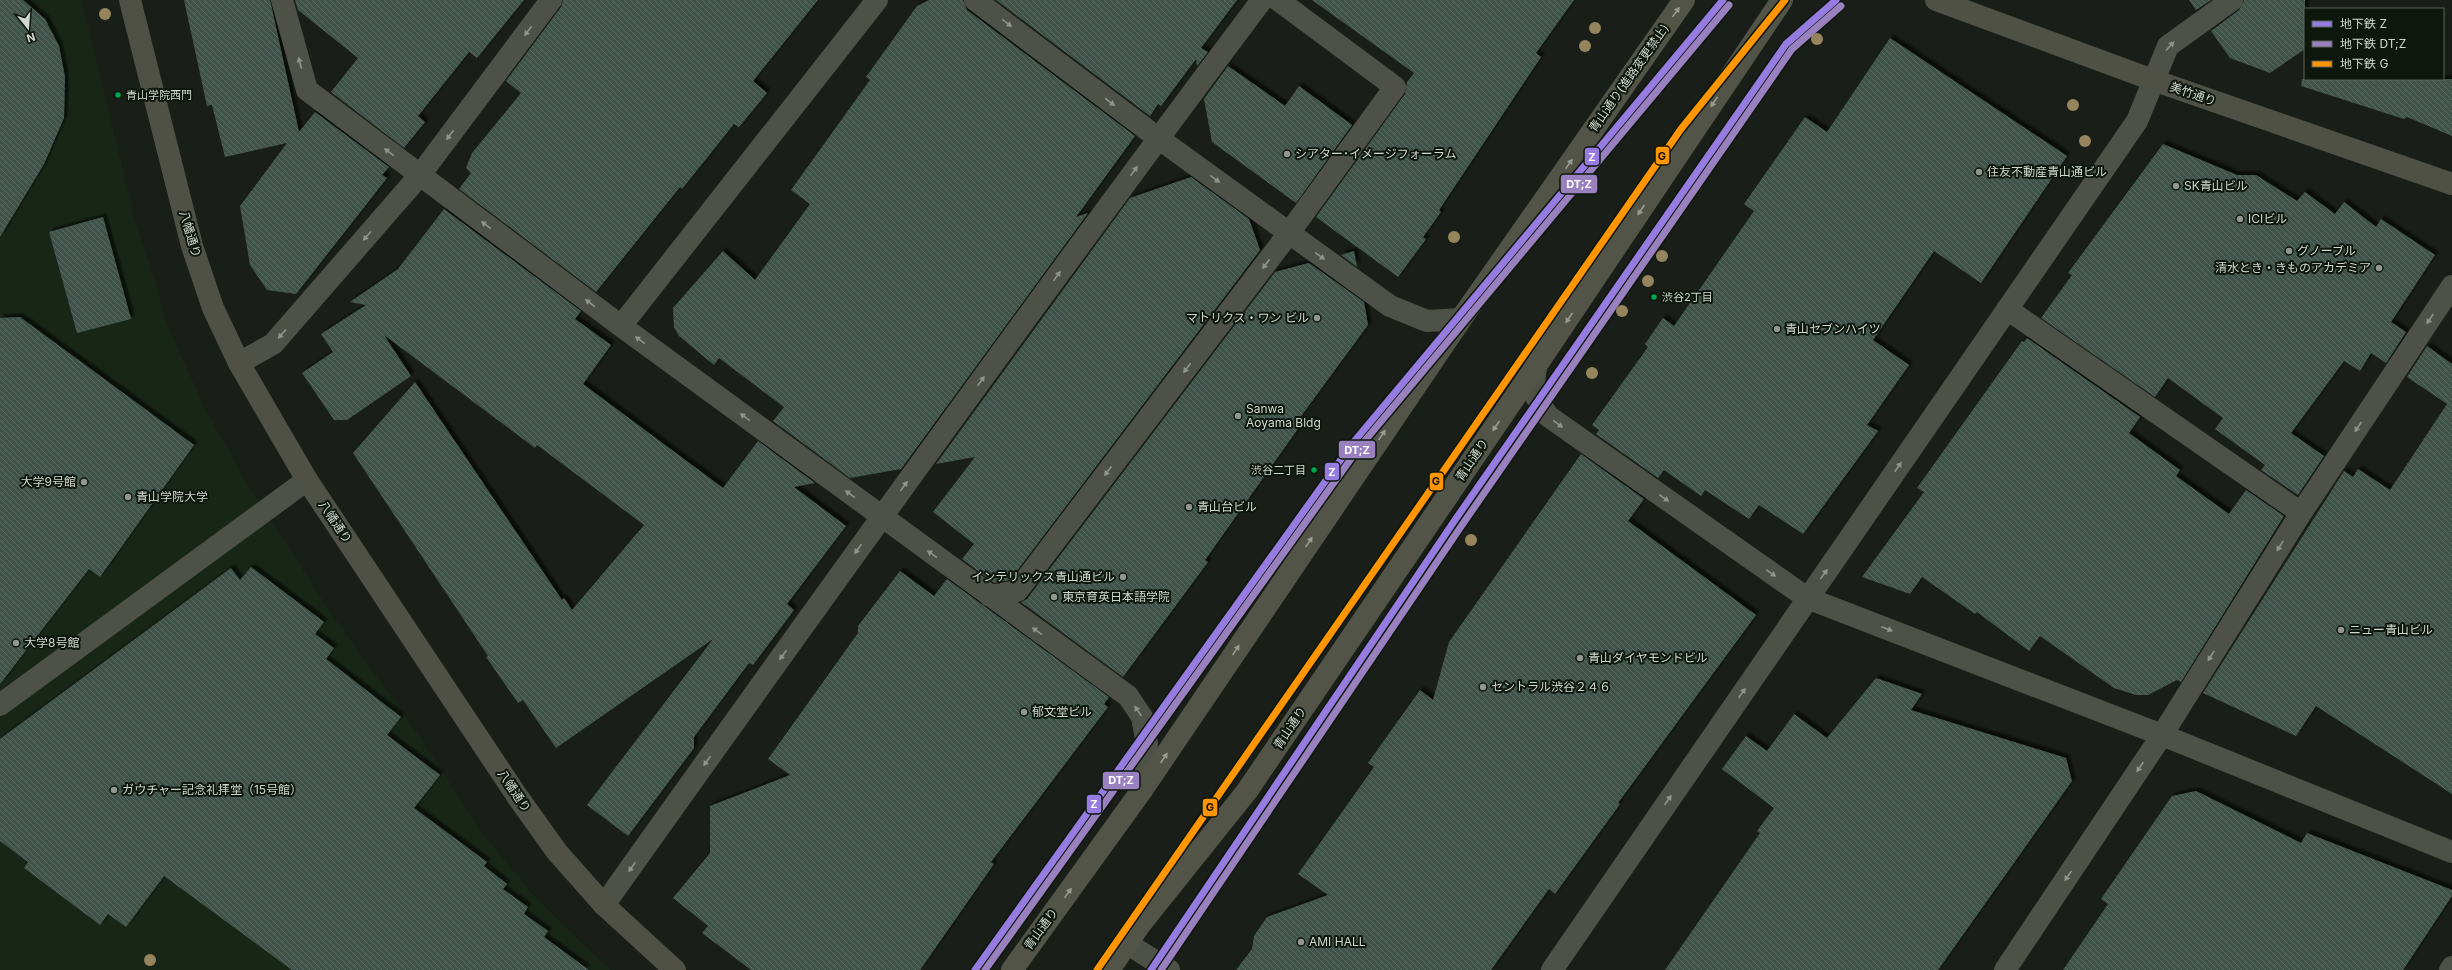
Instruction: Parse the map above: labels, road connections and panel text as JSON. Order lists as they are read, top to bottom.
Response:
{
  "streets": {
    "highway": ["青山通り(進路変更禁止)", "青山通り"],
    "street": ["美竹通り", "八幡通り"]
  },
  "crossings": [
    ["青山通り(進路変更禁止)", "青山通り"]
  ],
  "one_way": ["青山通り(進路変更禁止)"],
  "places": [
    "青山学院西門",
    "シアター･イメージフォーラム",
    "住友不動産青山通ビル",
    "SK青山ビル",
    "ICIビル",
    "グノーブル",
    "清水とき・きものアカデミア",
    "渋谷2丁目",
    "マトリクス・ワン ビル",
    "青山セブンハイツ",
    "Sanwa Aoyama Bldg",
    "渋谷二丁目",
    "大学9号館",
    "青山学院大学",
    "青山台ビル",
    "インテリックス青山通ビル",
    "東京育英日本語学院",
    "ニュー青山ビル",
    "大学8号館",
    "青山ダイヤモンドビル",
    "セントラル渋谷２４６",
    "郁文堂ビル",
    "ガウチャー記念礼拝堂（15号館）",
    "AMI HALL"
  ],
  "lines": ["metro line Z", "metro line G", "metro line DT;Z"],
  "legend": ["地下鉄 Z", "地下鉄 DT;Z", "地下鉄 G"],
  "north": "bottom"
}
